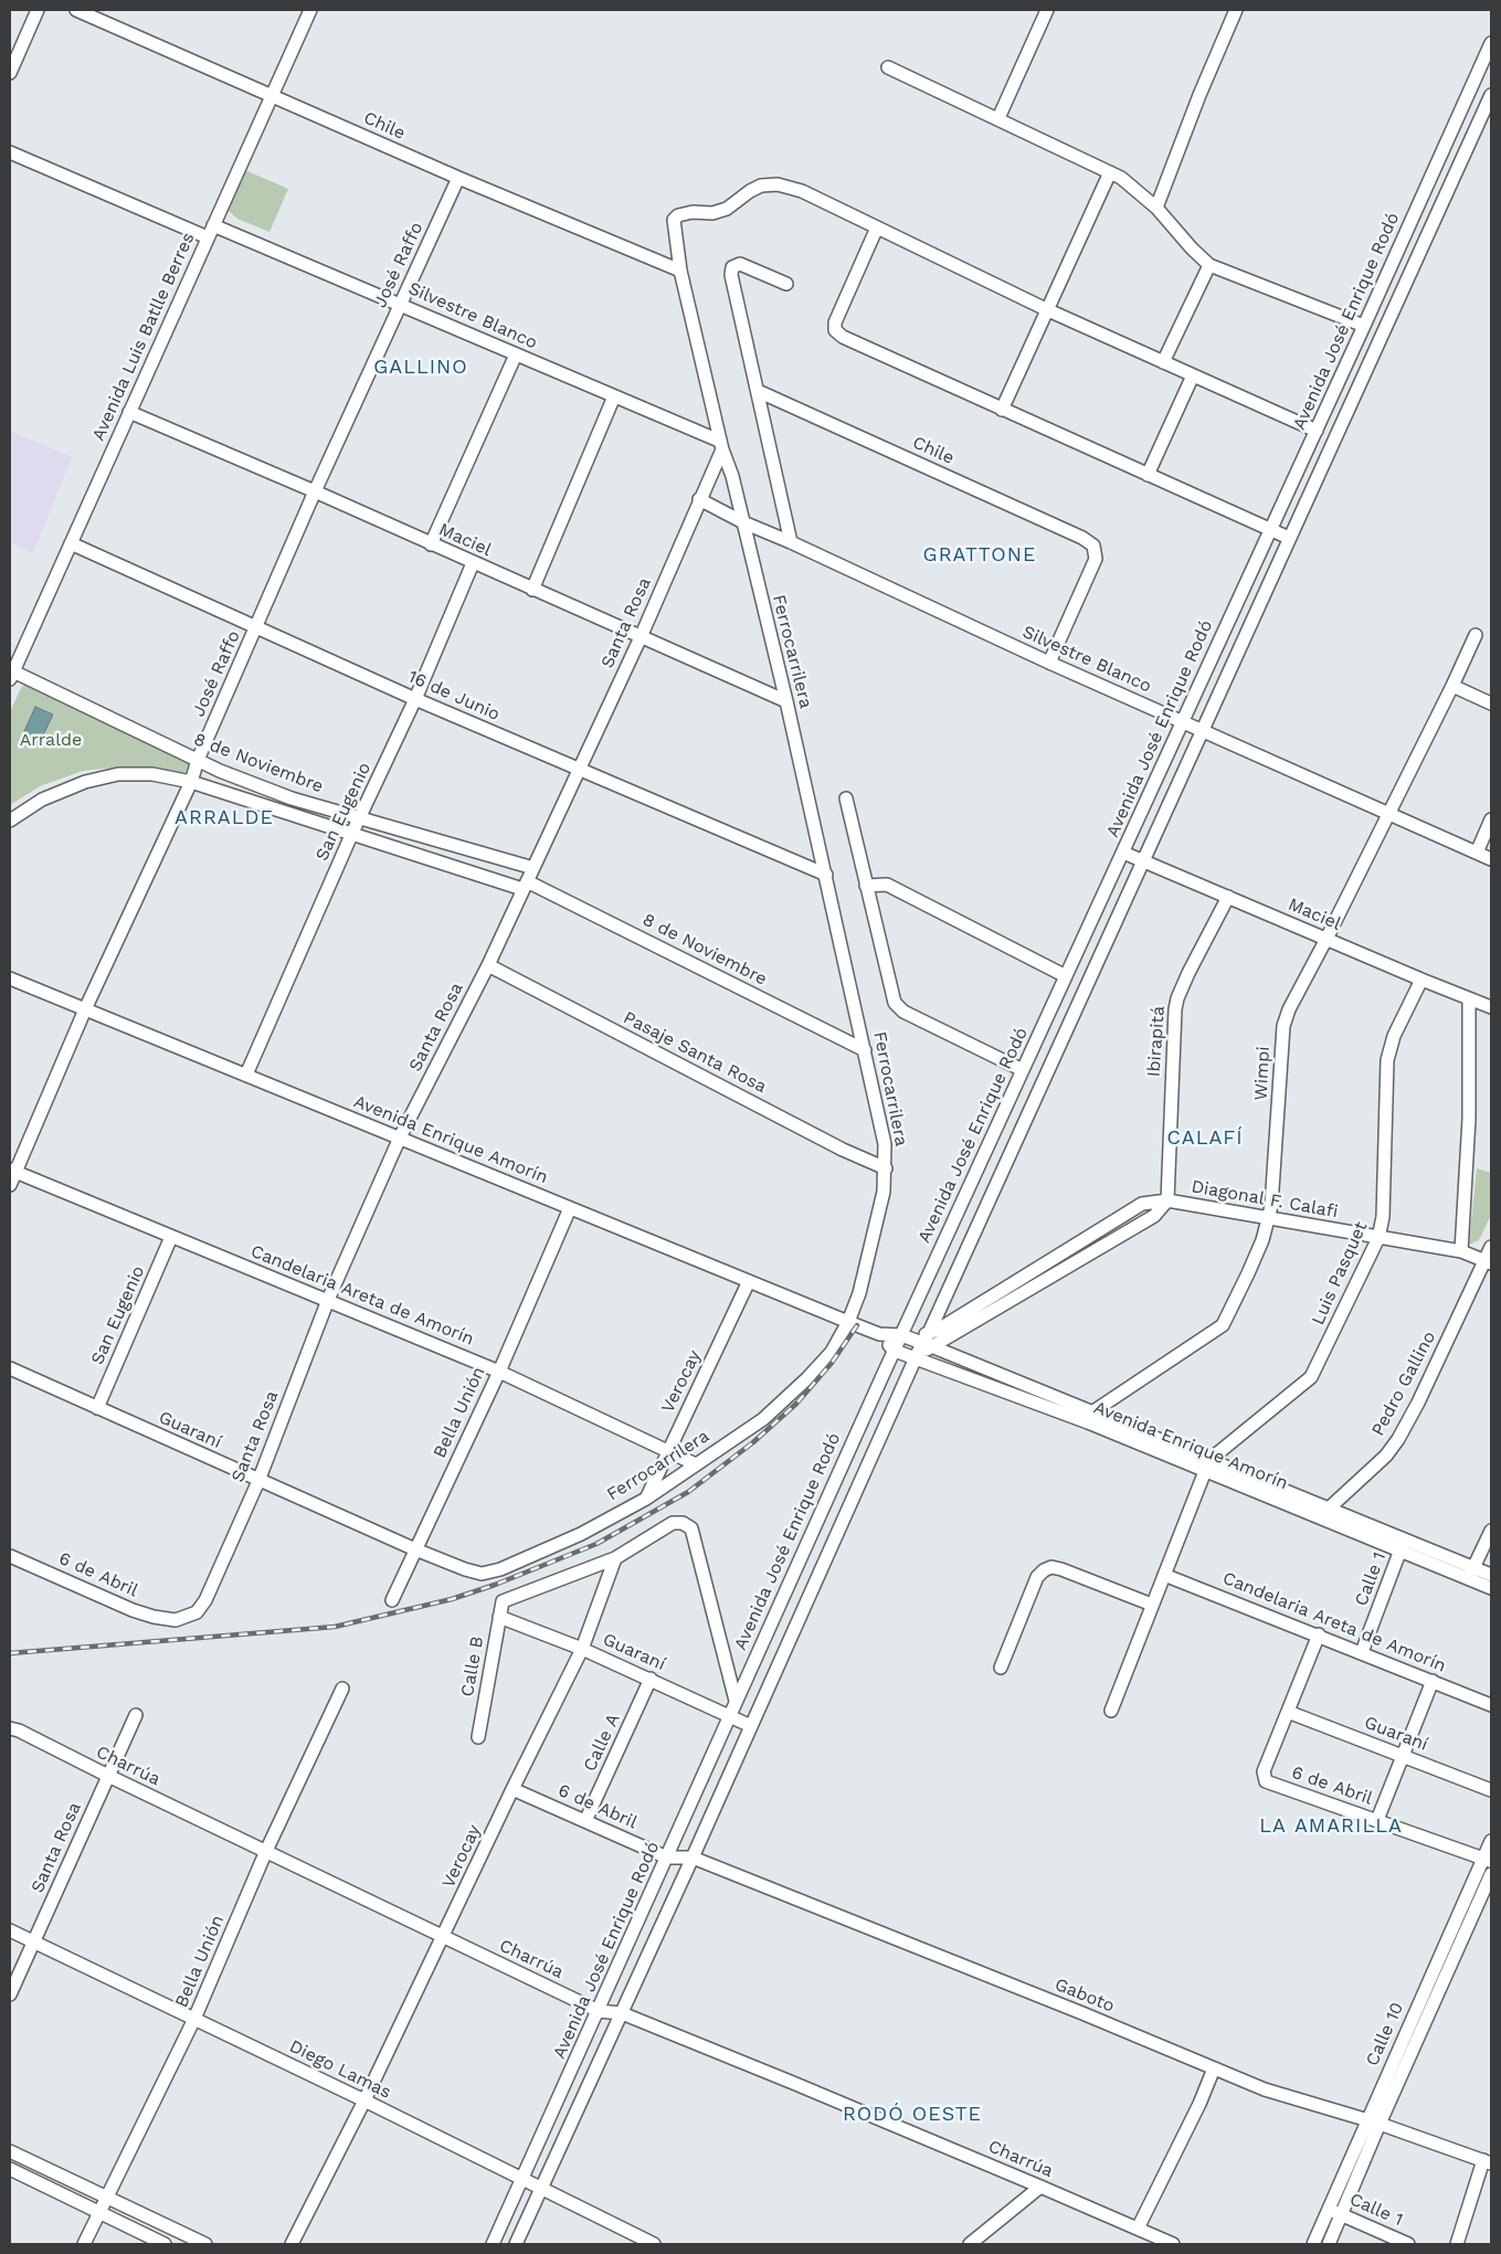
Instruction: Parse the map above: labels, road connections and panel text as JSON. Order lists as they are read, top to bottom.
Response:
{
  "streets": {
    "street": [
      "Chile",
      "José Raffo",
      "Silvestre Blanco",
      "Avenida José Enrique Rodó",
      "Avenida Luis Batlle Berres",
      "Maciel",
      "Santa Rosa",
      "Ferrocarrilera",
      "16 de Junio",
      "8 de Noviembre",
      "San Eugenio",
      "Ibirapitá",
      "Pasaje Santa Rosa",
      "Wimpi",
      "Avenida Enrique Amorín",
      "Diagonal F. Calafi",
      "Luis Pasquet",
      "Candelaria Areta de Amorín",
      "Verocay",
      "Pedro Gallino",
      "Bella Unión",
      "Guaraní",
      "6 de Abril",
      "Calle 1",
      "Calle B",
      "Calle A",
      "Charrúa",
      "Gaboto",
      "Calle 10",
      "Diego Lamas"
    ]
  },
  "crossings": [
    ["Chile", "José Raffo"],
    ["Chile", "Silvestre Blanco"],
    ["Chile", "Avenida Luis Batlle Berres"],
    ["Chile", "Ferrocarrilera"],
    ["José Raffo", "Silvestre Blanco"],
    ["José Raffo", "Maciel"],
    ["José Raffo", "16 de Junio"],
    ["José Raffo", "8 de Noviembre"],
    ["José Raffo", "Avenida Enrique Amorín"],
    ["José Raffo", "Candelaria Areta de Amorín"],
    ["Silvestre Blanco", "Avenida José Enrique Rodó"],
    ["Silvestre Blanco", "Avenida Luis Batlle Berres"],
    ["Silvestre Blanco", "Santa Rosa"],
    ["Silvestre Blanco", "Ferrocarrilera"],
    ["Silvestre Blanco", "Wimpi"],
    ["Avenida José Enrique Rodó", "Maciel"],
    ["Avenida José Enrique Rodó", "Avenida Enrique Amorín"],
    ["Avenida José Enrique Rodó", "Diagonal F. Calafi"],
    ["Avenida José Enrique Rodó", "Guaraní"],
    ["Avenida José Enrique Rodó", "6 de Abril"],
    ["Avenida José Enrique Rodó", "Charrúa"],
    ["Avenida José Enrique Rodó", "Gaboto"],
    ["Avenida José Enrique Rodó", "Diego Lamas"],
    ["Avenida Luis Batlle Berres", "Maciel"],
    ["Avenida Luis Batlle Berres", "16 de Junio"],
    ["Avenida Luis Batlle Berres", "8 de Noviembre"],
    ["Maciel", "Santa Rosa"],
    ["Maciel", "Ferrocarrilera"],
    ["Maciel", "San Eugenio"],
    ["Maciel", "Ibirapitá"],
    ["Maciel", "Wimpi"],
    ["Maciel", "Luis Pasquet"],
    ["Santa Rosa", "Ferrocarrilera"],
    ["Santa Rosa", "16 de Junio"],
    ["Santa Rosa", "8 de Noviembre"],
    ["Santa Rosa", "Pasaje Santa Rosa"],
    ["Santa Rosa", "Avenida Enrique Amorín"],
    ["Santa Rosa", "Candelaria Areta de Amorín"],
    ["Santa Rosa", "Guaraní"],
    ["Santa Rosa", "6 de Abril"],
    ["Santa Rosa", "Charrúa"],
    ["Santa Rosa", "Diego Lamas"],
    ["Ferrocarrilera", "16 de Junio"],
    ["Ferrocarrilera", "8 de Noviembre"],
    ["Ferrocarrilera", "Pasaje Santa Rosa"],
    ["Ferrocarrilera", "Avenida Enrique Amorín"],
    ["Ferrocarrilera", "Candelaria Areta de Amorín"],
    ["Ferrocarrilera", "Verocay"],
    ["Ferrocarrilera", "Bella Unión"],
    ["Ferrocarrilera", "Guaraní"],
    ["16 de Junio", "San Eugenio"],
    ["8 de Noviembre", "San Eugenio"],
    ["San Eugenio", "Avenida Enrique Amorín"],
    ["San Eugenio", "Candelaria Areta de Amorín"],
    ["San Eugenio", "Guaraní"],
    ["Ibirapitá", "Diagonal F. Calafi"],
    ["Wimpi", "Avenida Enrique Amorín"],
    ["Wimpi", "Diagonal F. Calafi"],
    ["Avenida Enrique Amorín", "Diagonal F. Calafi"],
    ["Avenida Enrique Amorín", "Luis Pasquet"],
    ["Avenida Enrique Amorín", "Verocay"],
    ["Avenida Enrique Amorín", "Pedro Gallino"],
    ["Avenida Enrique Amorín", "Bella Unión"],
    ["Avenida Enrique Amorín", "Calle 1"],
    ["Diagonal F. Calafi", "Luis Pasquet"],
    ["Diagonal F. Calafi", "Pedro Gallino"],
    ["Candelaria Areta de Amorín", "Verocay"],
    ["Candelaria Areta de Amorín", "Bella Unión"],
    ["Candelaria Areta de Amorín", "Calle 1"],
    ["Verocay", "Guaraní"],
    ["Verocay", "6 de Abril"],
    ["Verocay", "Calle B"],
    ["Verocay", "Charrúa"],
    ["Verocay", "Diego Lamas"],
    ["Bella Unión", "Guaraní"],
    ["Bella Unión", "Charrúa"],
    ["Bella Unión", "Diego Lamas"],
    ["Guaraní", "6 de Abril"],
    ["Guaraní", "Calle B"],
    ["Guaraní", "Calle A"],
    ["6 de Abril", "Calle A"],
    ["6 de Abril", "Gaboto"],
    ["6 de Abril", "Calle 10"],
    ["Calle 1", "Calle 10"],
    ["Gaboto", "Calle 10"]
  ],
  "districts": [
    "GALLINO",
    "GRATTONE",
    "ARRALDE",
    "CALAFÍ",
    "LA AMARILLA",
    "RODÓ OESTE"
  ],
  "parks": ["Arralde"]
}
